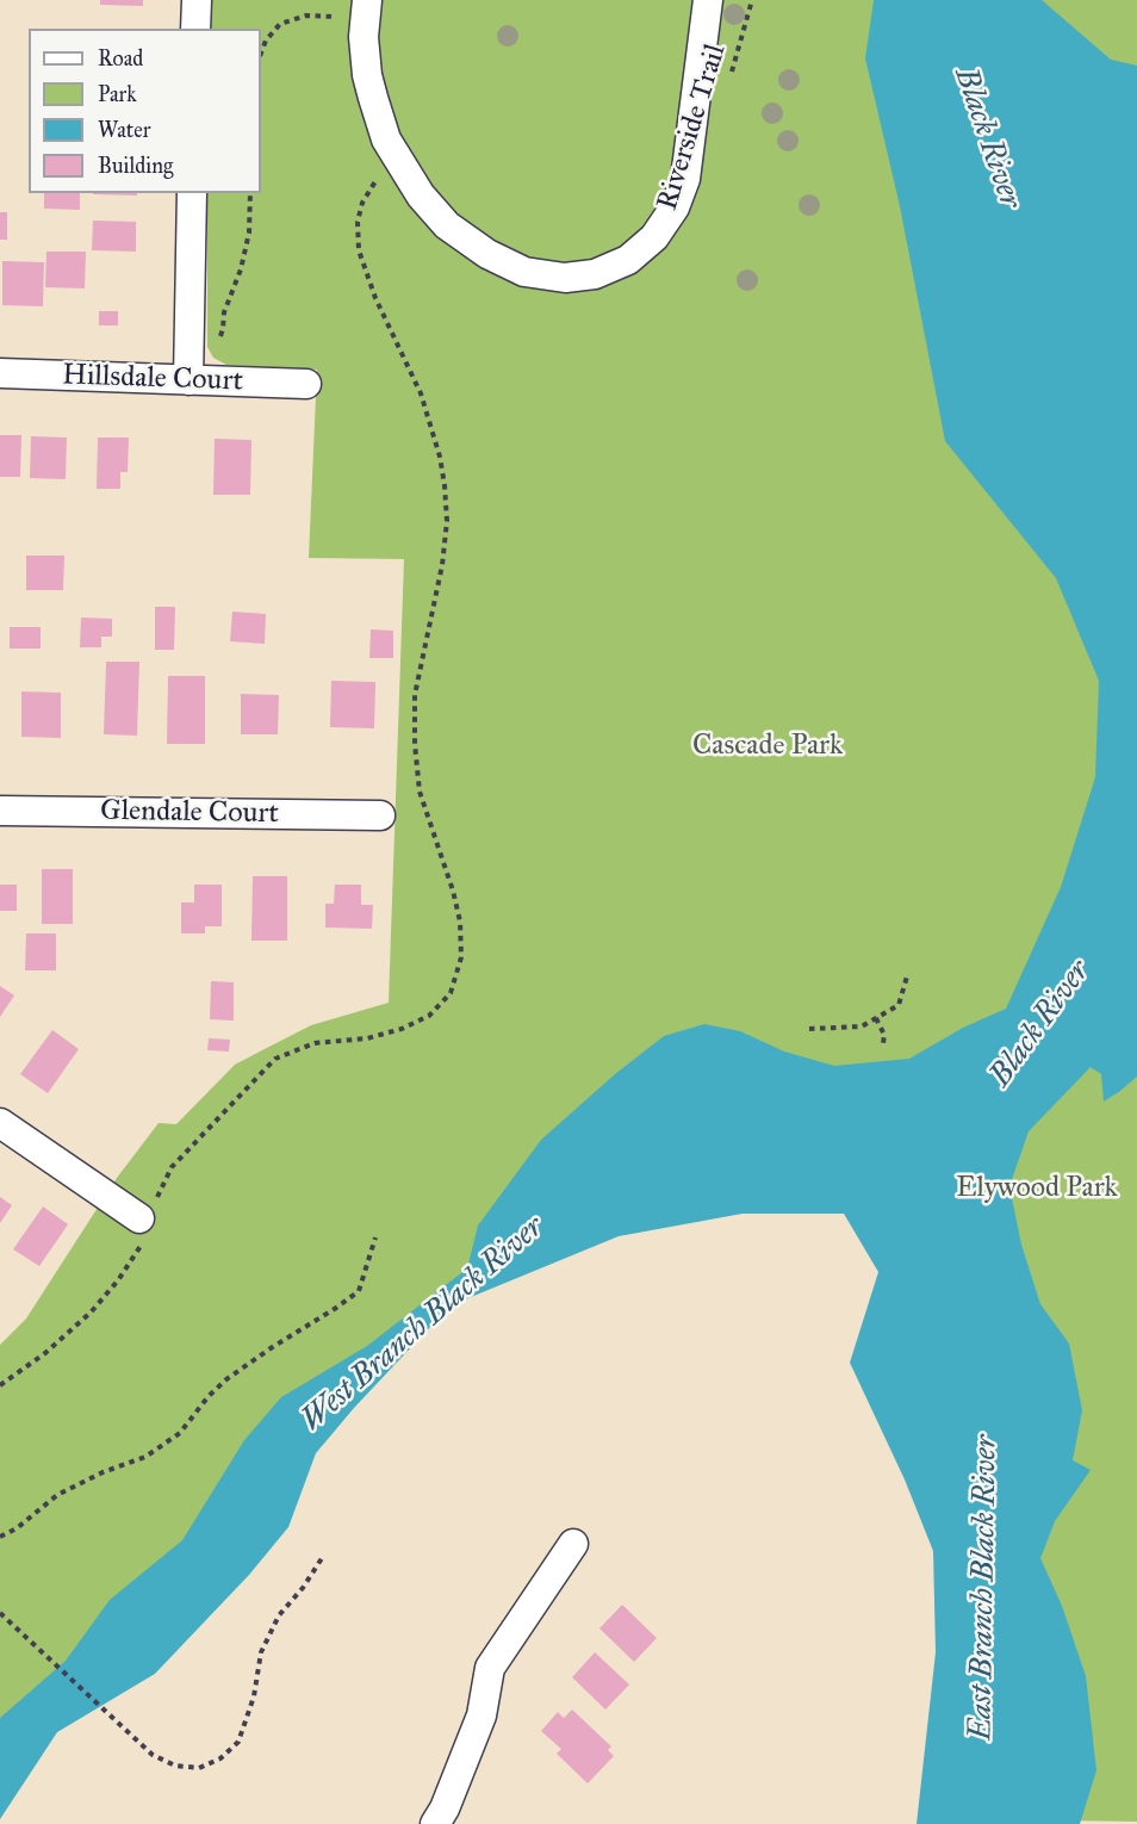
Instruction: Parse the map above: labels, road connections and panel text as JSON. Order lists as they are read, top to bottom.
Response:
{
  "streets": {
    "street": ["Hillsdale Court", "Glendale Court"],
    "path": ["Riverside Trail"]
  },
  "water": ["Black River", "West Branch Black River", "East Branch Black River"],
  "parks": ["Cascade Park", "Elywood Park"],
  "legend": [
    "Road",
    "Park",
    "Water",
    "Building"
  ]
}
